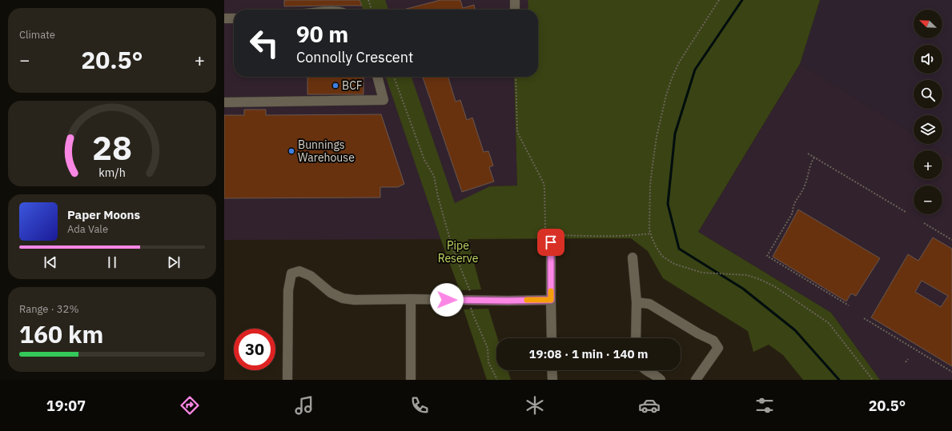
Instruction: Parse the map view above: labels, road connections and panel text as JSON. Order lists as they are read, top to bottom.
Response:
{
  "parks": ["Pipe Reserve"],
  "places": ["BCF", "Bunnings Warehouse"],
  "north": "top left",
  "page": {
    "tile": [
      "Climate",
      ["Range · 32%", "160 km"]
    ],
    "map_buttons": ["+", "−"],
    "turn": ["90 m", "Connolly Crescent"],
    "heat": ["−", "20.5°", "+"],
    "song": ["Paper Moons", "Ada Vale"],
    "limit": "30",
    "trip": "19:08 · 1 min · 140 m",
    "tabs": ["19:07", "20.5°"],
    "gauge": ["28", "km/h"]
  }
}
